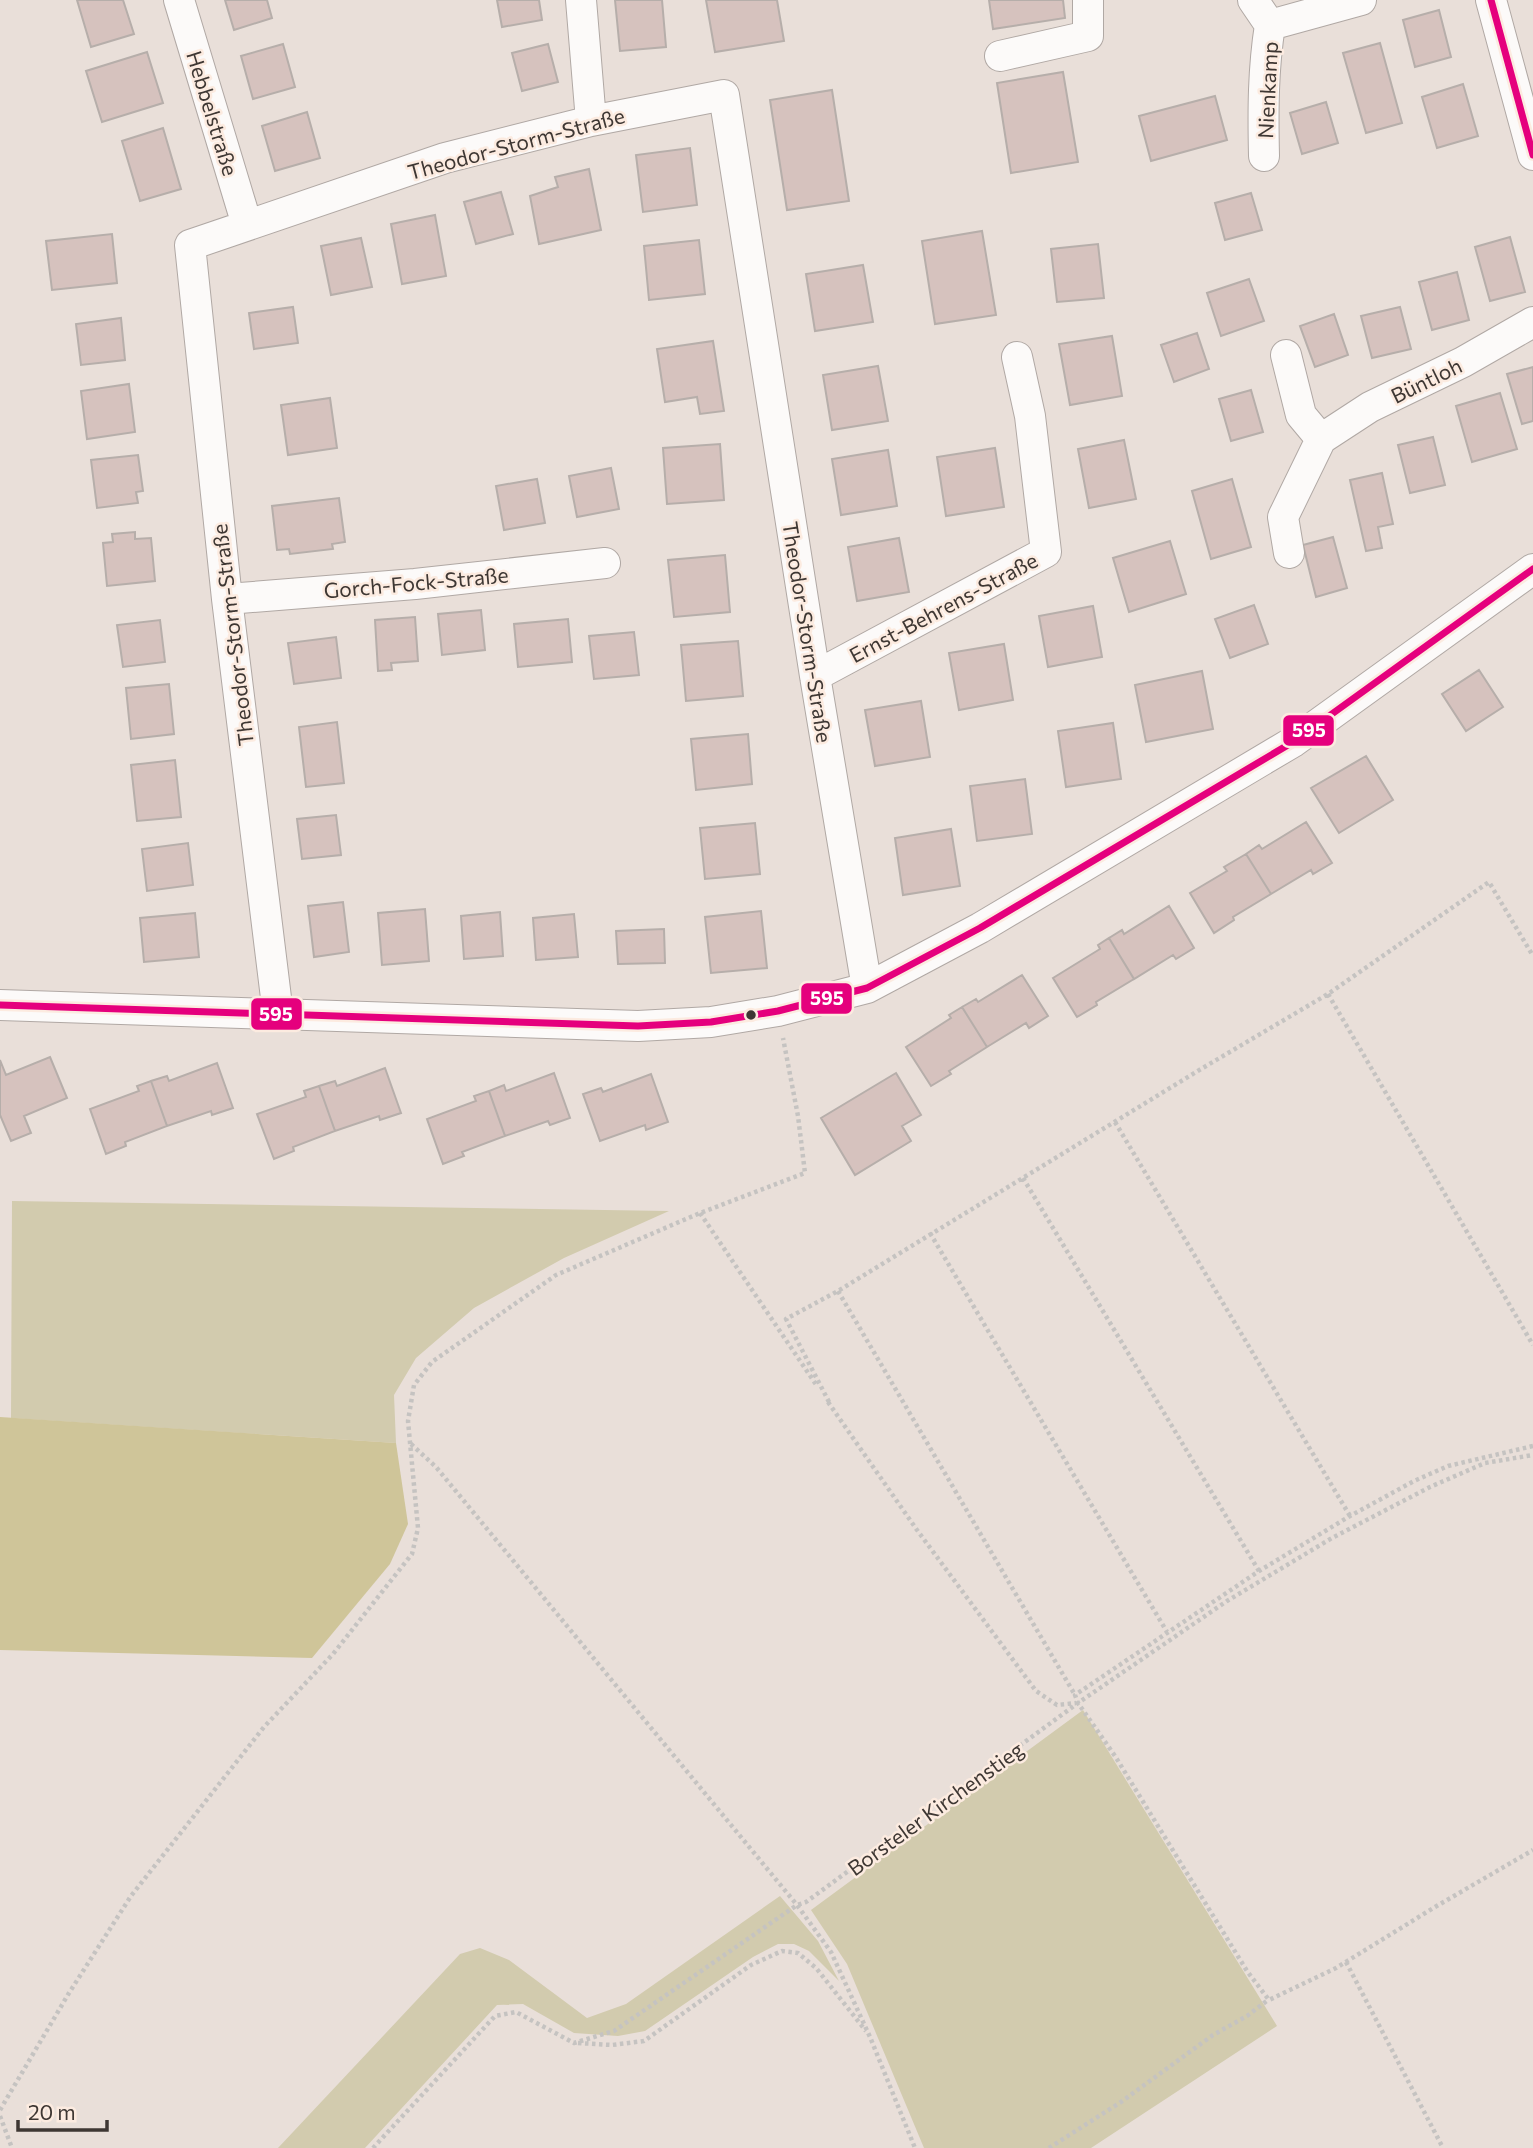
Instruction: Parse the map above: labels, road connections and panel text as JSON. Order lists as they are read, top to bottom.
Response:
{
  "streets": {
    "street": [
      "Nienkamp",
      "Hebbelstraße",
      "Theodor-Storm-Straße",
      "Büntloh",
      "Gorch-Fock-Straße",
      "Ernst-Behrens-Straße"
    ],
    "path": ["Borsteler Kirchenstieg"]
  },
  "crossings": [
    ["Hebbelstraße", "Theodor-Storm-Straße"],
    ["Theodor-Storm-Straße", "Gorch-Fock-Straße"],
    ["Theodor-Storm-Straße", "Ernst-Behrens-Straße"]
  ],
  "lines": ["transit line 595"],
  "scale_bar": "20 m"
}
